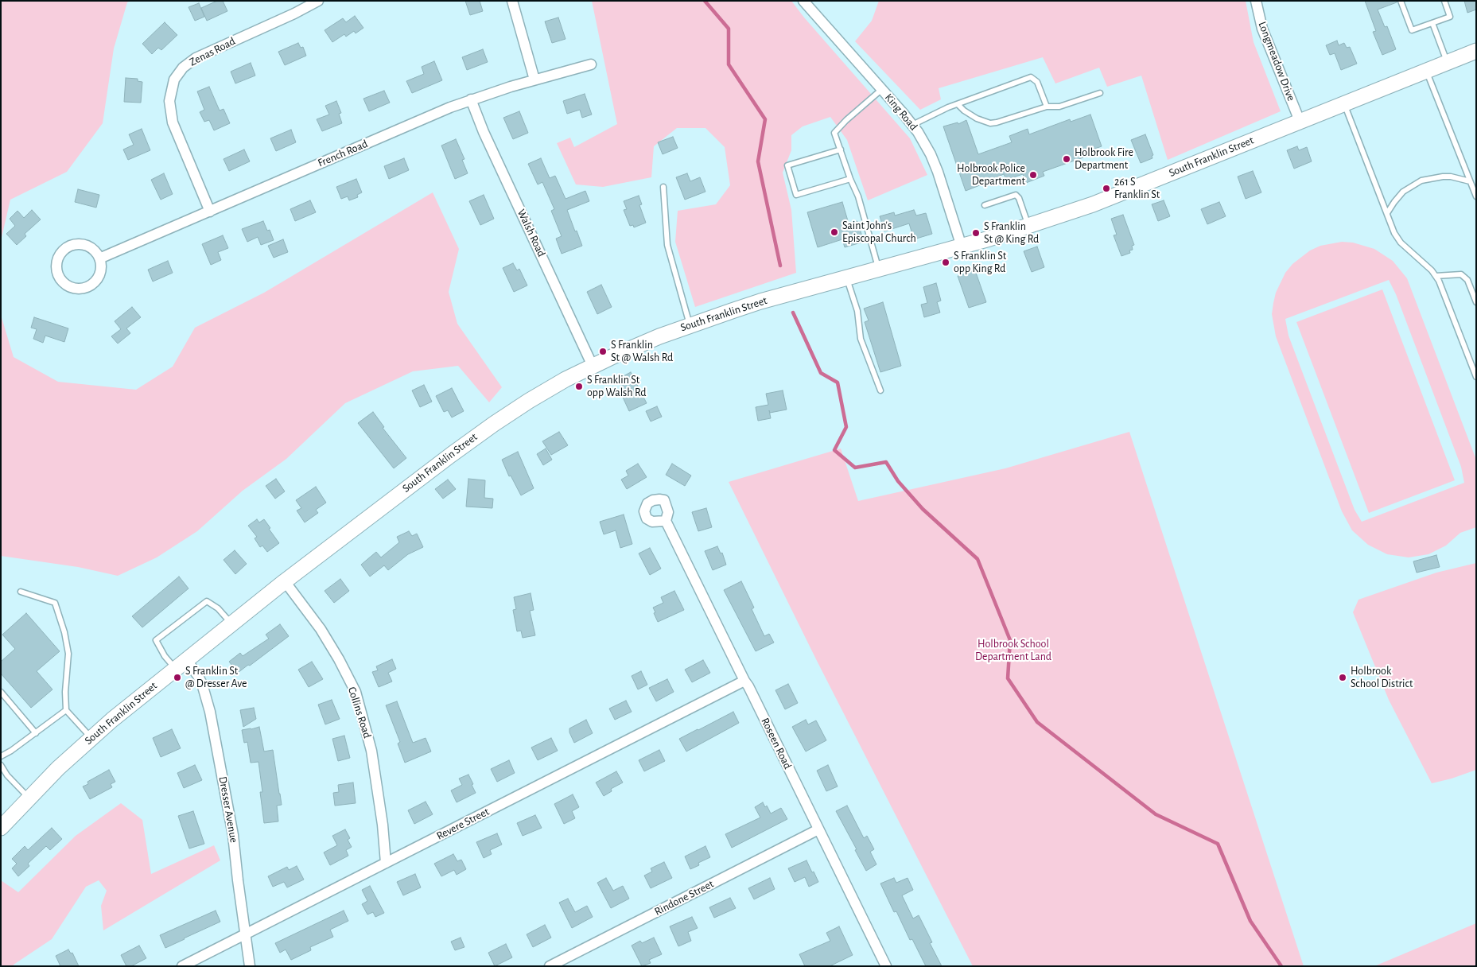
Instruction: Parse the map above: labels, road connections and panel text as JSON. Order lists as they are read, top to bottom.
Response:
{
  "streets": {
    "main road": ["South Franklin Street"],
    "street": [
      "Zenas Road",
      "Longmeadow Drive",
      "King Road",
      "French Road",
      "Walsh Road",
      "Collins Road",
      "Roseen Road",
      "Dresser Avenue",
      "Revere Street",
      "Rindone Street"
    ]
  },
  "crossings": [
    ["Zenas Road", "French Road"],
    ["Longmeadow Drive", "South Franklin Street"],
    ["King Road", "South Franklin Street"],
    ["French Road", "Walsh Road"],
    ["South Franklin Street", "Walsh Road"],
    ["South Franklin Street", "Collins Road"],
    ["South Franklin Street", "Dresser Avenue"],
    ["Collins Road", "Revere Street"],
    ["Roseen Road", "Revere Street"],
    ["Roseen Road", "Rindone Street"],
    ["Dresser Avenue", "Revere Street"]
  ],
  "parks": ["Holbrook School Department Land"],
  "places": [
    "Holbrook Fire Department",
    "Holbrook Police Department",
    "261 S Franklin St",
    "Saint John's Episcopal Church",
    "S Franklin St @ King Rd",
    "S Franklin St opp King Rd",
    "S Franklin St @ Walsh Rd",
    "S Franklin St opp Walsh Rd",
    "S Franklin St @ Dresser Ave",
    "Holbrook School District"
  ]
}
